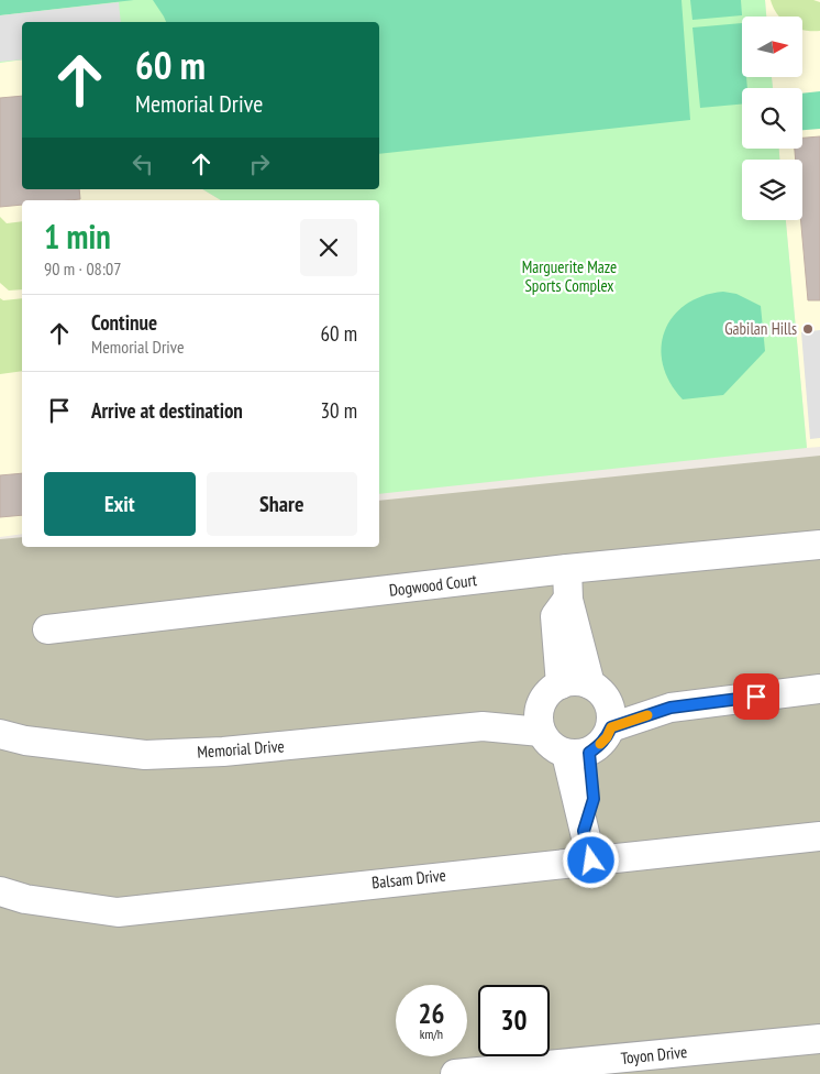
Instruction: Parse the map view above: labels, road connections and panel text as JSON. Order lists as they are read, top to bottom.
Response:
{
  "streets": {
    "street": [
      "Dogwood Court",
      "Memorial Drive",
      "Balsam Drive",
      "Toyon Drive"
    ]
  },
  "parks": ["Marguerite Maze Sports Complex"],
  "places": ["Gabilan Hills"],
  "north": "right",
  "page": {
    "turn": ["60 m", "Memorial Drive"],
    "heading": ["1 min", "90 m · 08:07"],
    "list": [
      {
        "name": "Continue",
        "note": "Memorial Drive",
        "value": "60 m"
      },
      {
        "name": "Arrive at destination",
        "value": "30 m"
      }
    ],
    "buttons": ["Exit", "Share"],
    "speed": "26 km/h",
    "limit": "30"
  }
}
